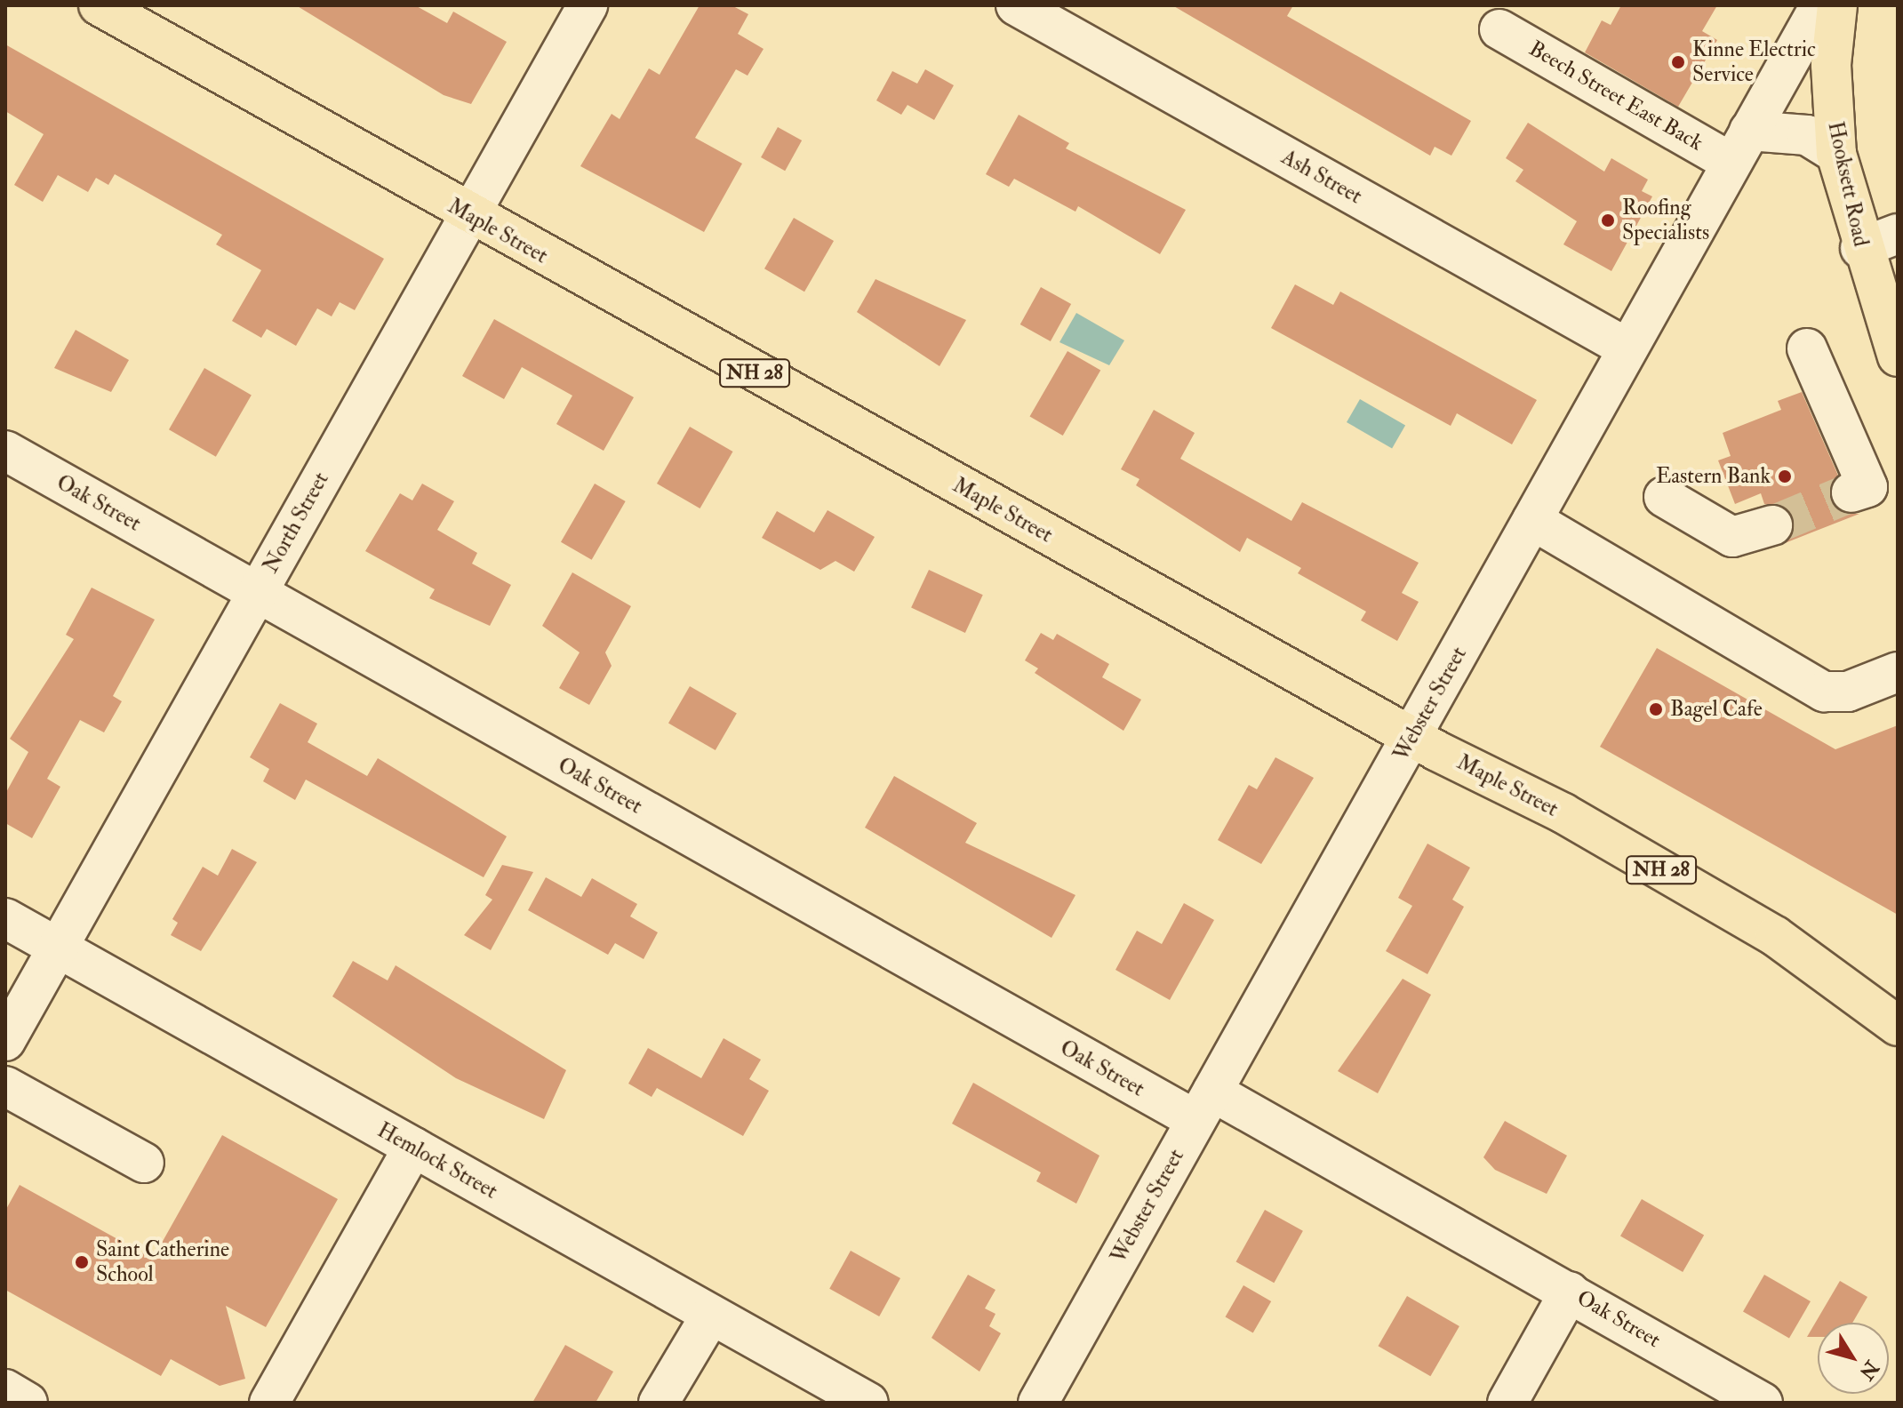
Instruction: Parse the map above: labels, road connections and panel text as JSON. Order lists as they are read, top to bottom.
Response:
{
  "streets": {
    "main road": ["Hooksett Road", "Maple Street", "NH 28"],
    "street": [
      "Beech Street East Back",
      "Ash Street",
      "Oak Street",
      "North Street",
      "Webster Street",
      "Hemlock Street"
    ]
  },
  "crossings": [
    ["Beech Street East Back", "Webster Street"],
    ["Ash Street", "Webster Street"],
    ["Maple Street", "North Street"],
    ["Maple Street", "Webster Street"],
    ["Oak Street", "North Street"],
    ["Oak Street", "Webster Street"],
    ["North Street", "Hemlock Street"]
  ],
  "places": [
    "Kinne Electric Service",
    "Roofing Specialists",
    "Eastern Bank",
    "Bagel Cafe",
    "Saint Catherine School"
  ],
  "north": "bottom right"
}
